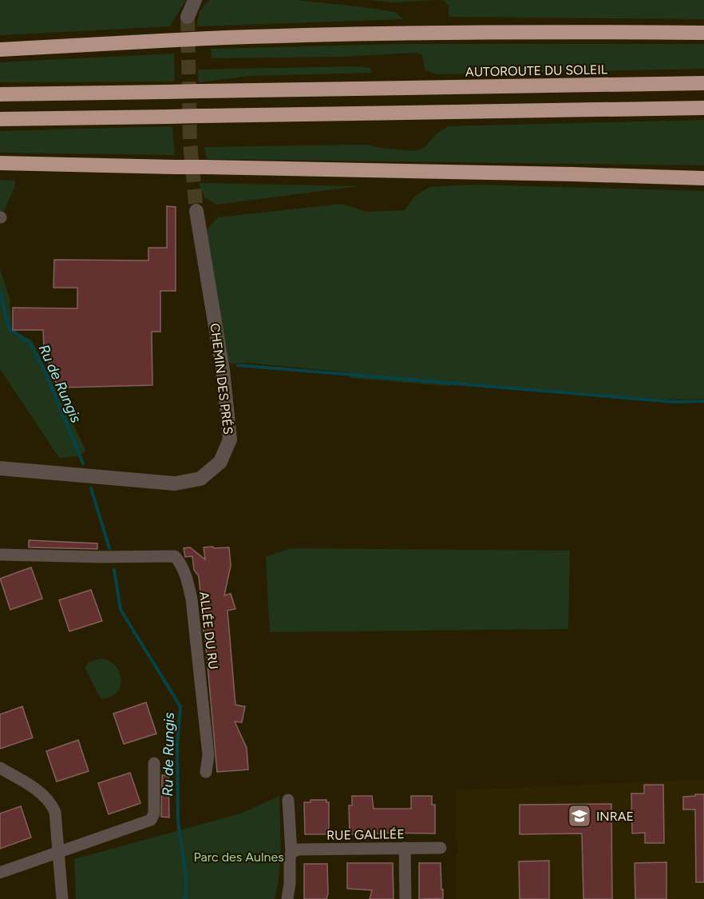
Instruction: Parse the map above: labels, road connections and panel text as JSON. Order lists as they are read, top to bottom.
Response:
{
  "streets": {
    "highway": ["AUTOROUTE DU SOLEIL"],
    "street": ["CHEMIN DES PRÉS", "ALLÉE DU RU", "RUE GALILÉE"]
  },
  "water": ["Ru de Rungis"],
  "parks": ["Parc des Aulnes"],
  "places": {
    "school or university": ["INRAE"]
  }
}
